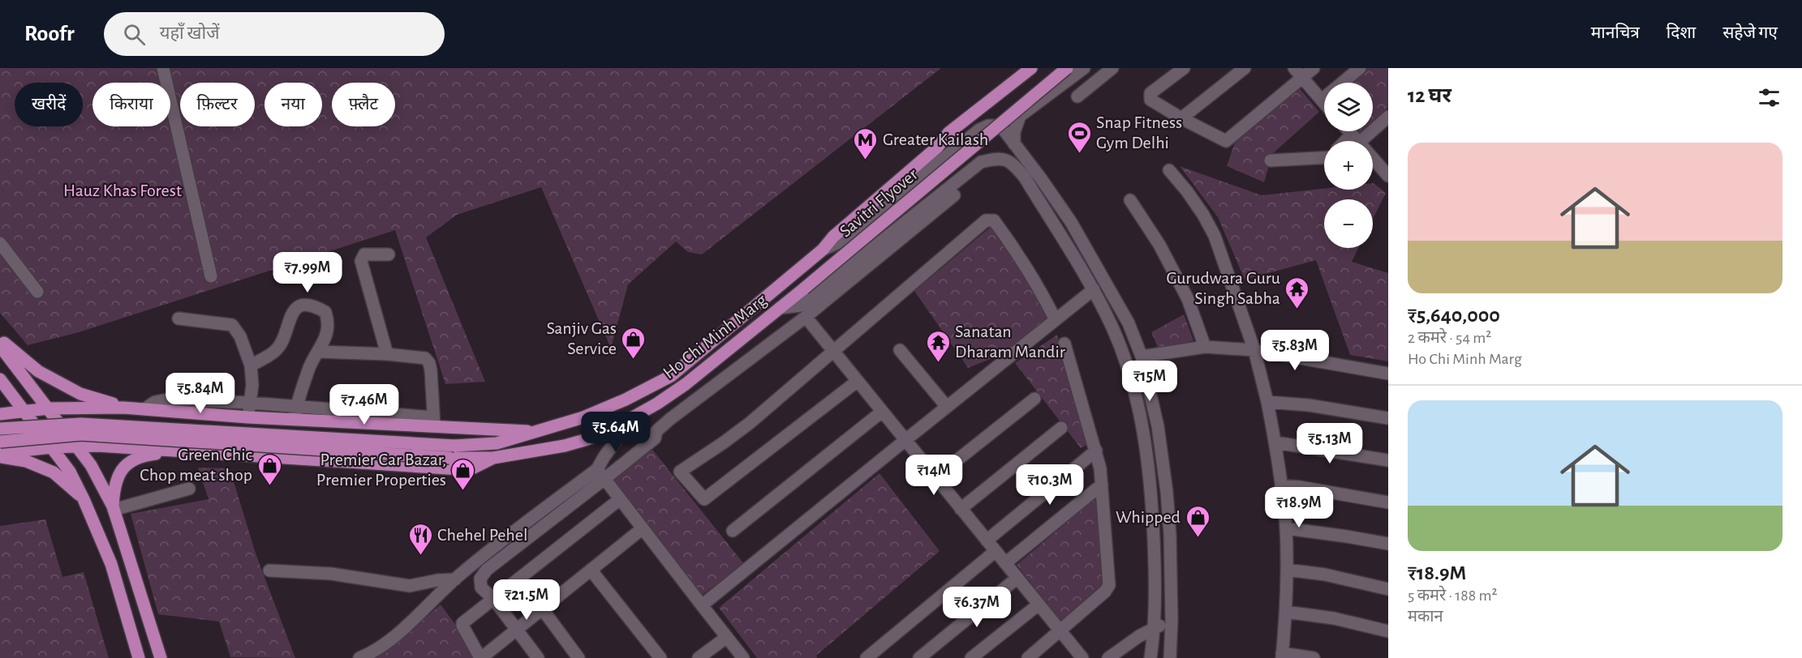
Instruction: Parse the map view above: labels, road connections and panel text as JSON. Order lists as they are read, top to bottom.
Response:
{
  "streets": {
    "main road": ["Savitri Flyover", "Ho Chi Minh Marg"]
  },
  "crossings": [
    ["Savitri Flyover", "Ho Chi Minh Marg"]
  ],
  "parks": ["Hauz Khas Forest"],
  "places": {
    "sports": ["Snap Fitness Gym Delhi"],
    "metro station": ["Greater Kailash"],
    "temple": ["Gurudwara Guru Singh Sabha", "Sanatan Dharam Mandir"],
    "shop": [
      "Sanjiv Gas Service",
      "Green Chic Chop meat shop",
      "Premier Car Bazar, Premier Properties",
      "Whipped"
    ],
    "restaurant": ["Chehel Pehel"]
  },
  "page": {
    "header": "Roofr",
    "search": "यहाँ खोजें",
    "nav": ["मानचित्र", "दिशा", "सहेजे गए"],
    "heading": "12 घर",
    "map_buttons": ["+", "−"],
    "chip": [
      "खरीदें",
      "किराया",
      "फ़िल्टर",
      "नया",
      "फ़्लैट"
    ],
    "list": [
      {
        "name": "₹5,640,000",
        "note": "2 कमरे · 54 m² · Ho Chi Minh Marg"
      },
      {
        "name": "₹18.9M",
        "note": "5 कमरे · 188 m² · मकान"
      }
    ],
    "price": [
      "₹7.99M",
      "₹5.83M",
      "₹15M",
      "₹5.84M",
      "₹7.46M",
      "₹5.64M",
      "₹5.13M",
      "₹14M",
      "₹10.3M",
      "₹18.9M",
      "₹21.5M",
      "₹6.37M"
    ]
  }
}
